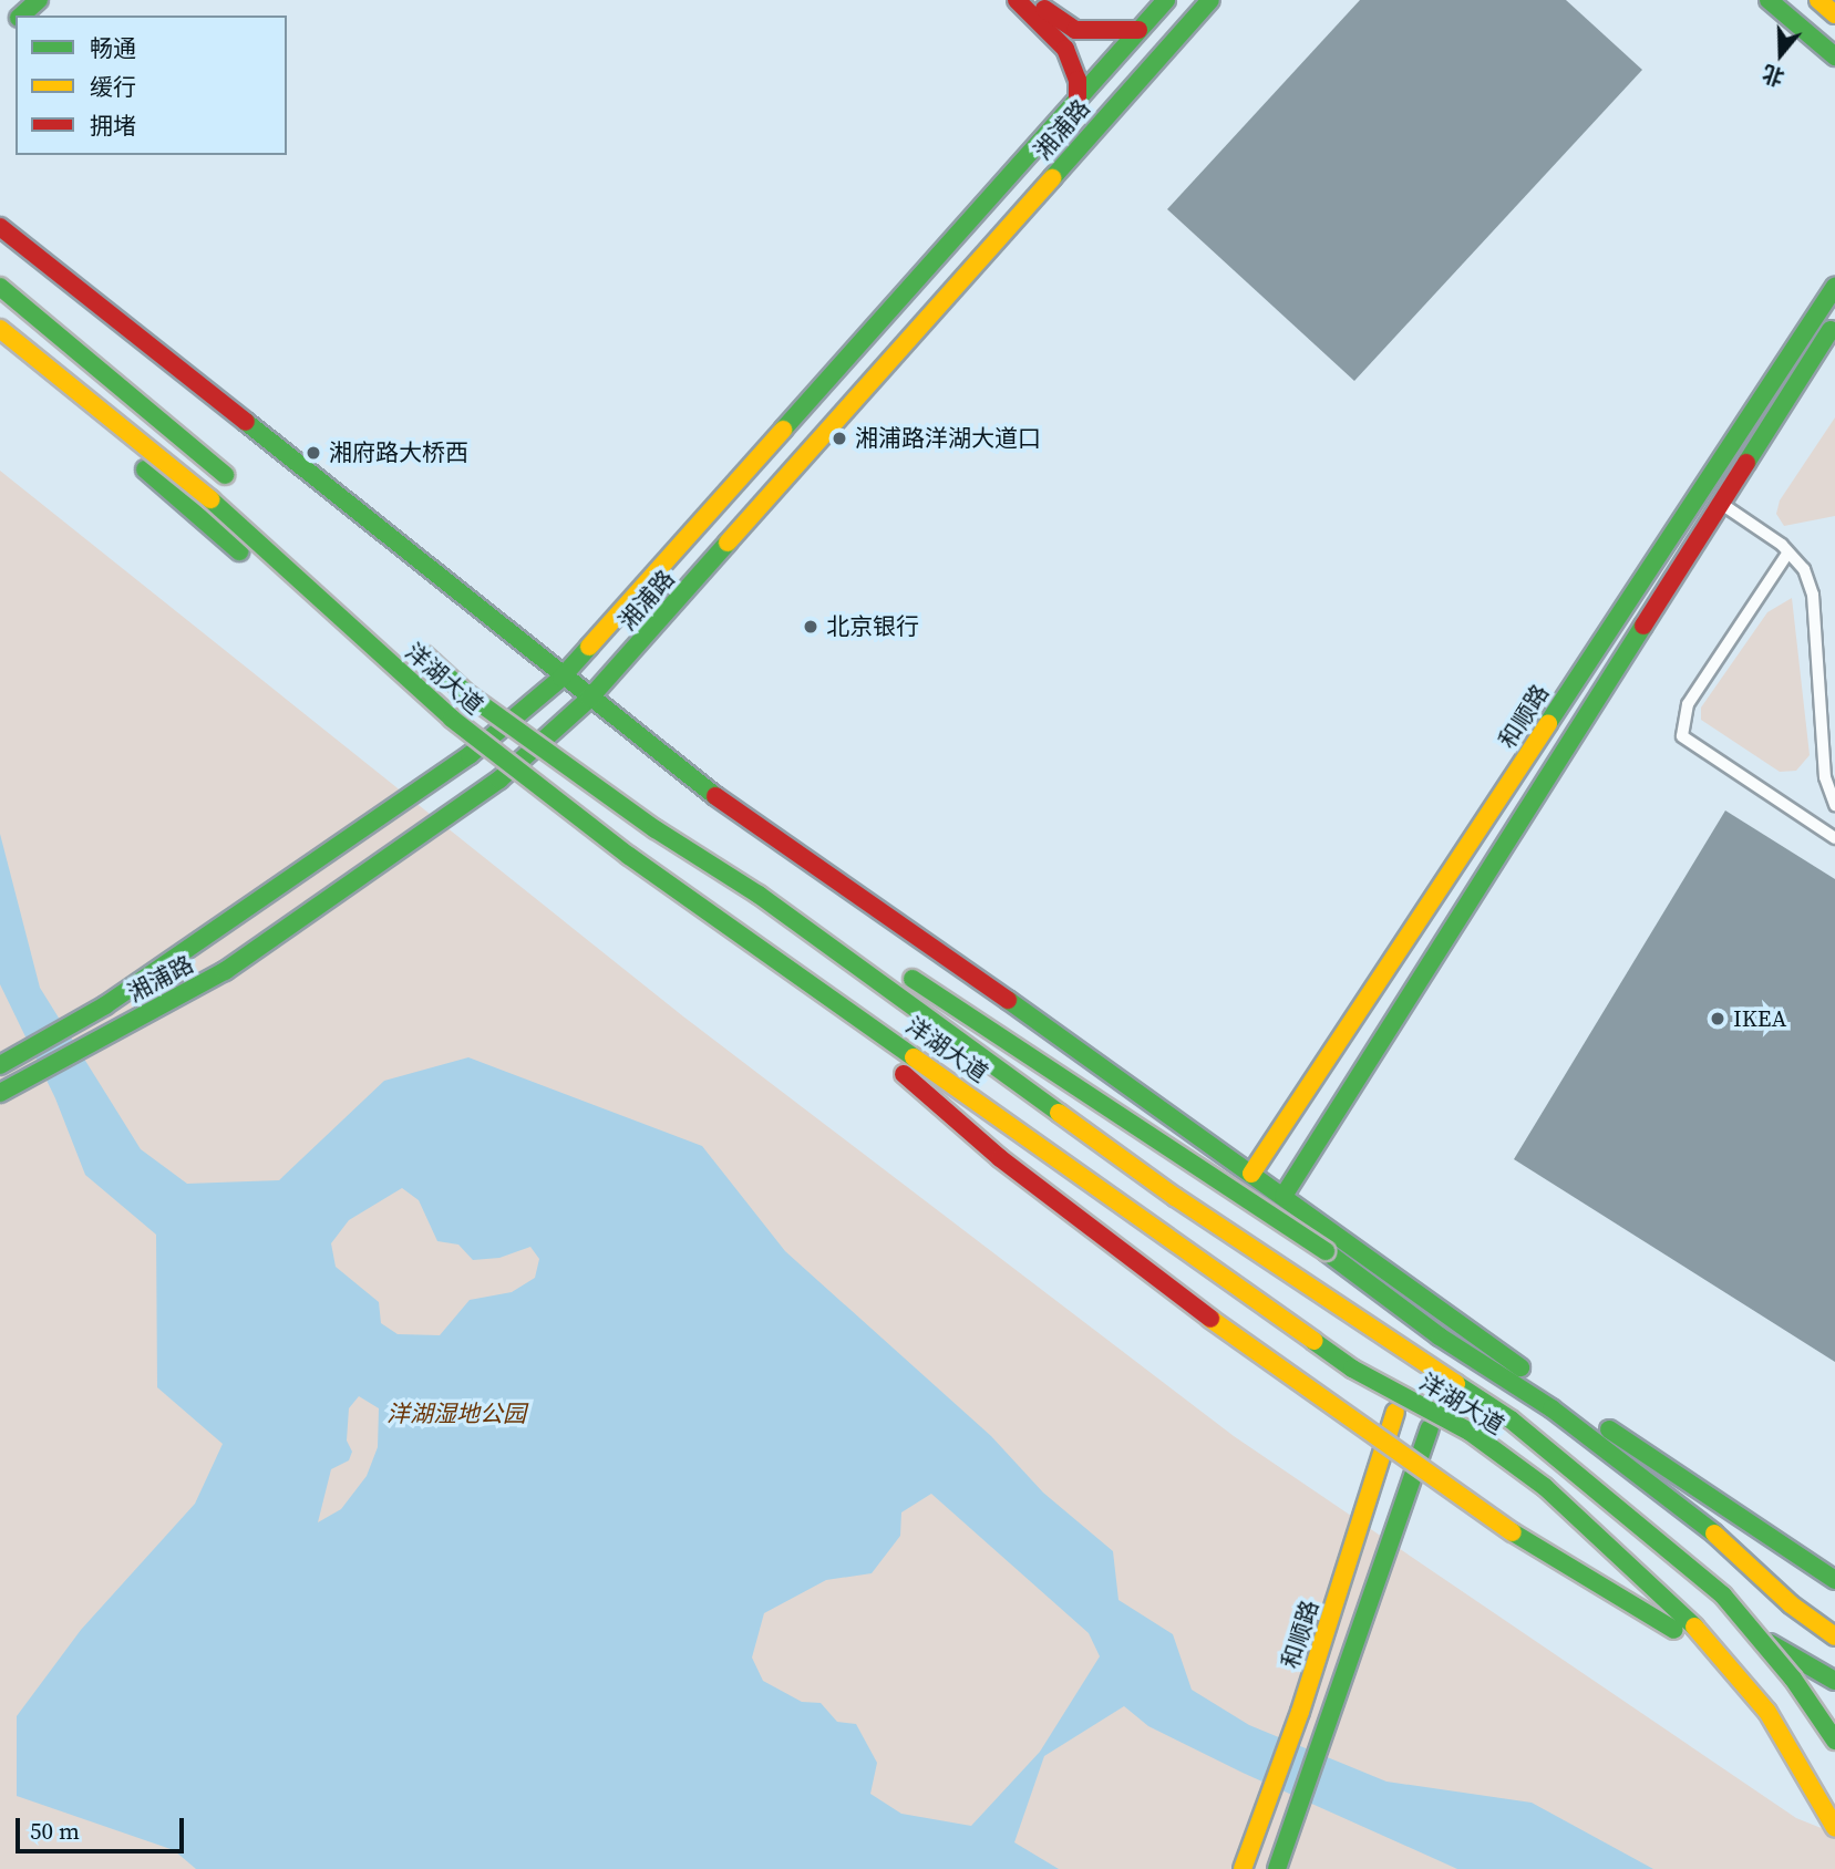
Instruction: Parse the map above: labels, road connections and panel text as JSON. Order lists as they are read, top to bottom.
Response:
{
  "streets": {
    "main road": ["湘浦路", "洋湖大道", "和顺路"]
  },
  "parks": ["洋湖湿地公园"],
  "places": [
    "湘浦路洋湖大道口",
    "湘府路大桥西",
    "北京银行",
    "IKEA"
  ],
  "legend": ["畅通", "缓行", "拥堵"],
  "scale_bar": "50 m",
  "north": "bottom"
}
